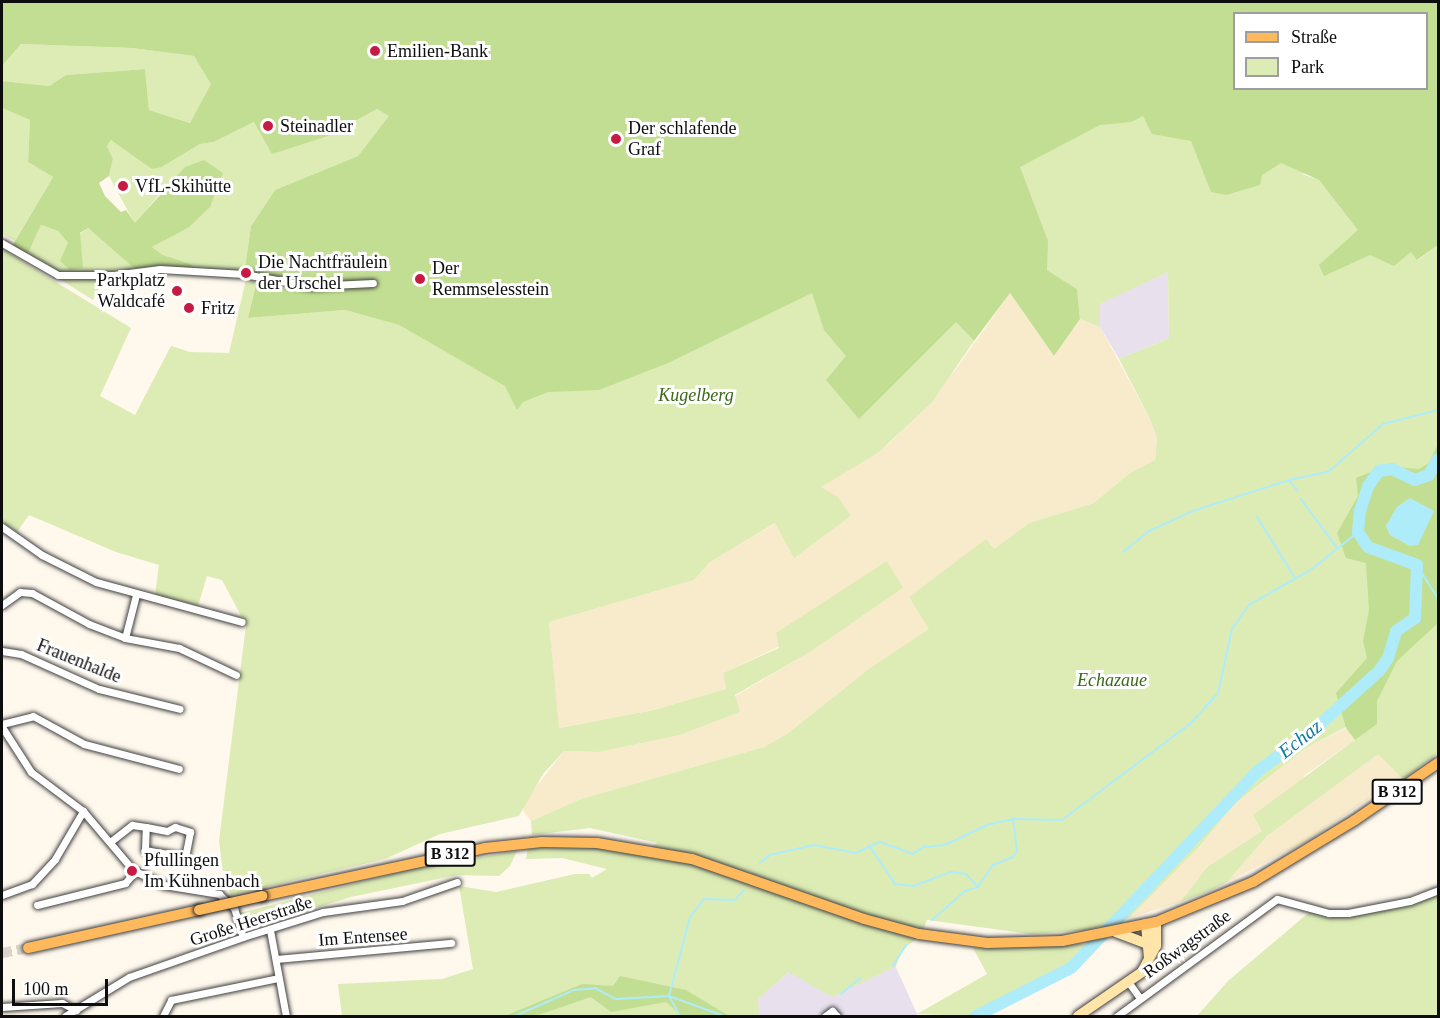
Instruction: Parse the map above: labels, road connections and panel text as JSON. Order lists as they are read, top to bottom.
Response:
{
  "streets": {
    "main road": ["B 312"],
    "street": [
      "Frauenhalde",
      "Große Heerstraße",
      "Im Entensee",
      "Roßwagstraße"
    ]
  },
  "water": ["Echaz"],
  "parks": ["Kugelberg", "Echazaue"],
  "places": [
    "Emilien-Bank",
    "Steinadler",
    "Der schlafende Graf",
    "VfL-Skihütte",
    "Die Nachtfräulein der Urschel",
    "Der Remmselesstein",
    "Parkplatz Waldcafé",
    "Fritz",
    "Pfullingen Im Kühnenbach"
  ],
  "legend": ["Straße", "Park"],
  "scale_bar": "100 m"
}
